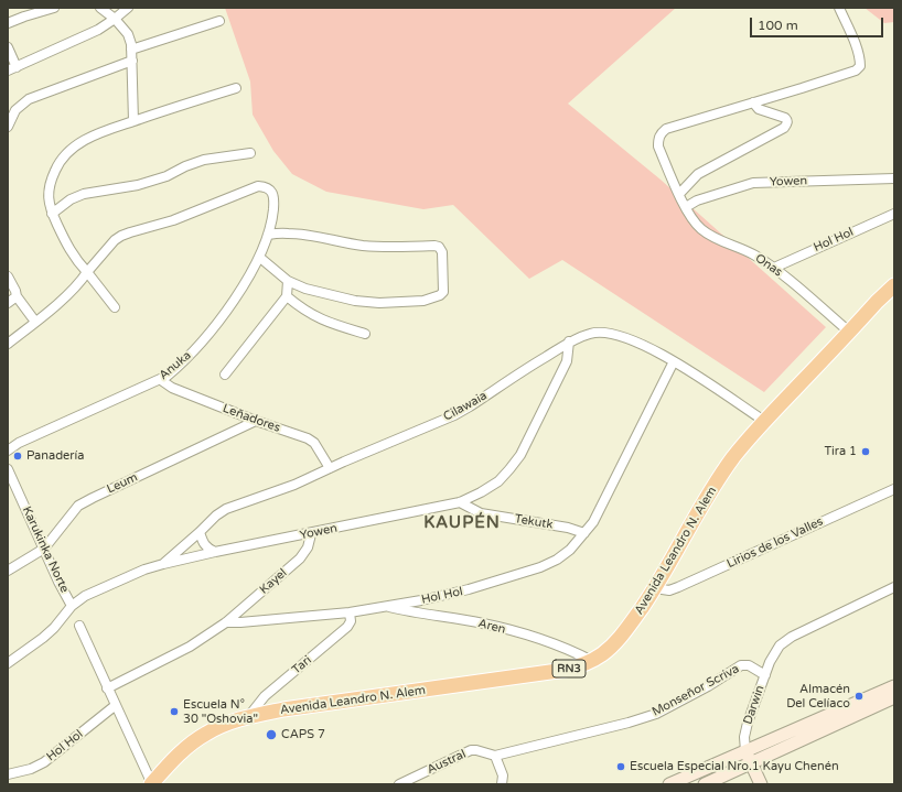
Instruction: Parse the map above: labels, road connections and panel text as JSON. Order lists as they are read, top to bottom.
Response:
{
  "streets": {
    "highway": ["Avenida Leandro N. Alem", "RN3"],
    "main road": ["Darwin"],
    "street": [
      "Yowen",
      "Hol Hol",
      "Onas",
      "Anuka",
      "Cilawaia",
      "Leñadores",
      "Leum",
      "Tekutk",
      "Lirios de los Valles",
      "Karukinka Norte",
      "Kayel",
      "Aren",
      "Tari",
      "Monseñor Scriva",
      "Austral"
    ]
  },
  "crossings": [
    ["Yowen", "Onas"],
    ["Yowen", "Cilawaia"],
    ["Yowen", "Tekutk"],
    ["Yowen", "Karukinka Norte"],
    ["Yowen", "Kayel"],
    ["Hol Hol", "Onas"],
    ["Hol Hol", "Cilawaia"],
    ["Hol Hol", "Tekutk"],
    ["Hol Hol", "Kayel"],
    ["Hol Hol", "Aren"],
    ["Hol Hol", "Tari"],
    ["Onas", "Avenida Leandro N. Alem"],
    ["Anuka", "Leñadores"],
    ["Cilawaia", "Leñadores"],
    ["Cilawaia", "Avenida Leandro N. Alem"],
    ["Leñadores", "Leum"],
    ["Leum", "Karukinka Norte"],
    ["Lirios de los Valles", "Avenida Leandro N. Alem"],
    ["Avenida Leandro N. Alem", "Aren"],
    ["Avenida Leandro N. Alem", "Tari"],
    ["Monseñor Scriva", "Darwin"],
    ["Monseñor Scriva", "Austral"]
  ],
  "districts": ["KAUPÉN"],
  "places": [
    "Tira 1",
    "Panadería",
    "Almacén Del Celíaco",
    "Escuela N° 30 \"Oshovia\"",
    "CAPS 7",
    "Escuela Especial Nro.1 Kayu Chenén"
  ],
  "scale_bar": "100 m"
}
